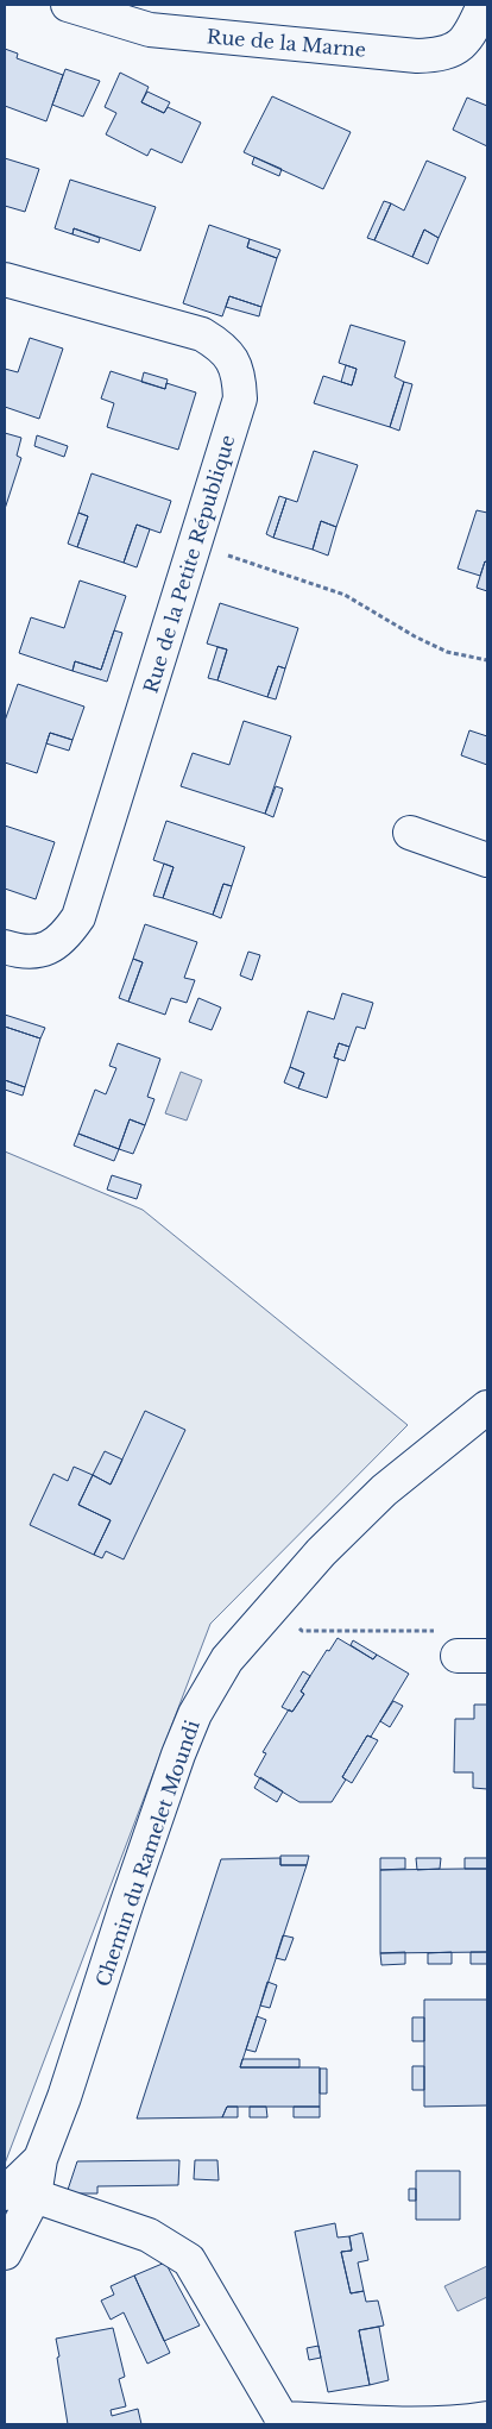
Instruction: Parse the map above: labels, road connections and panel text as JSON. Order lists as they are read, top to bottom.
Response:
{
  "streets": {
    "street": ["Rue de la Marne", "Rue de la Petite République", "Chemin du Ramelet Moundi"]
  }
}
